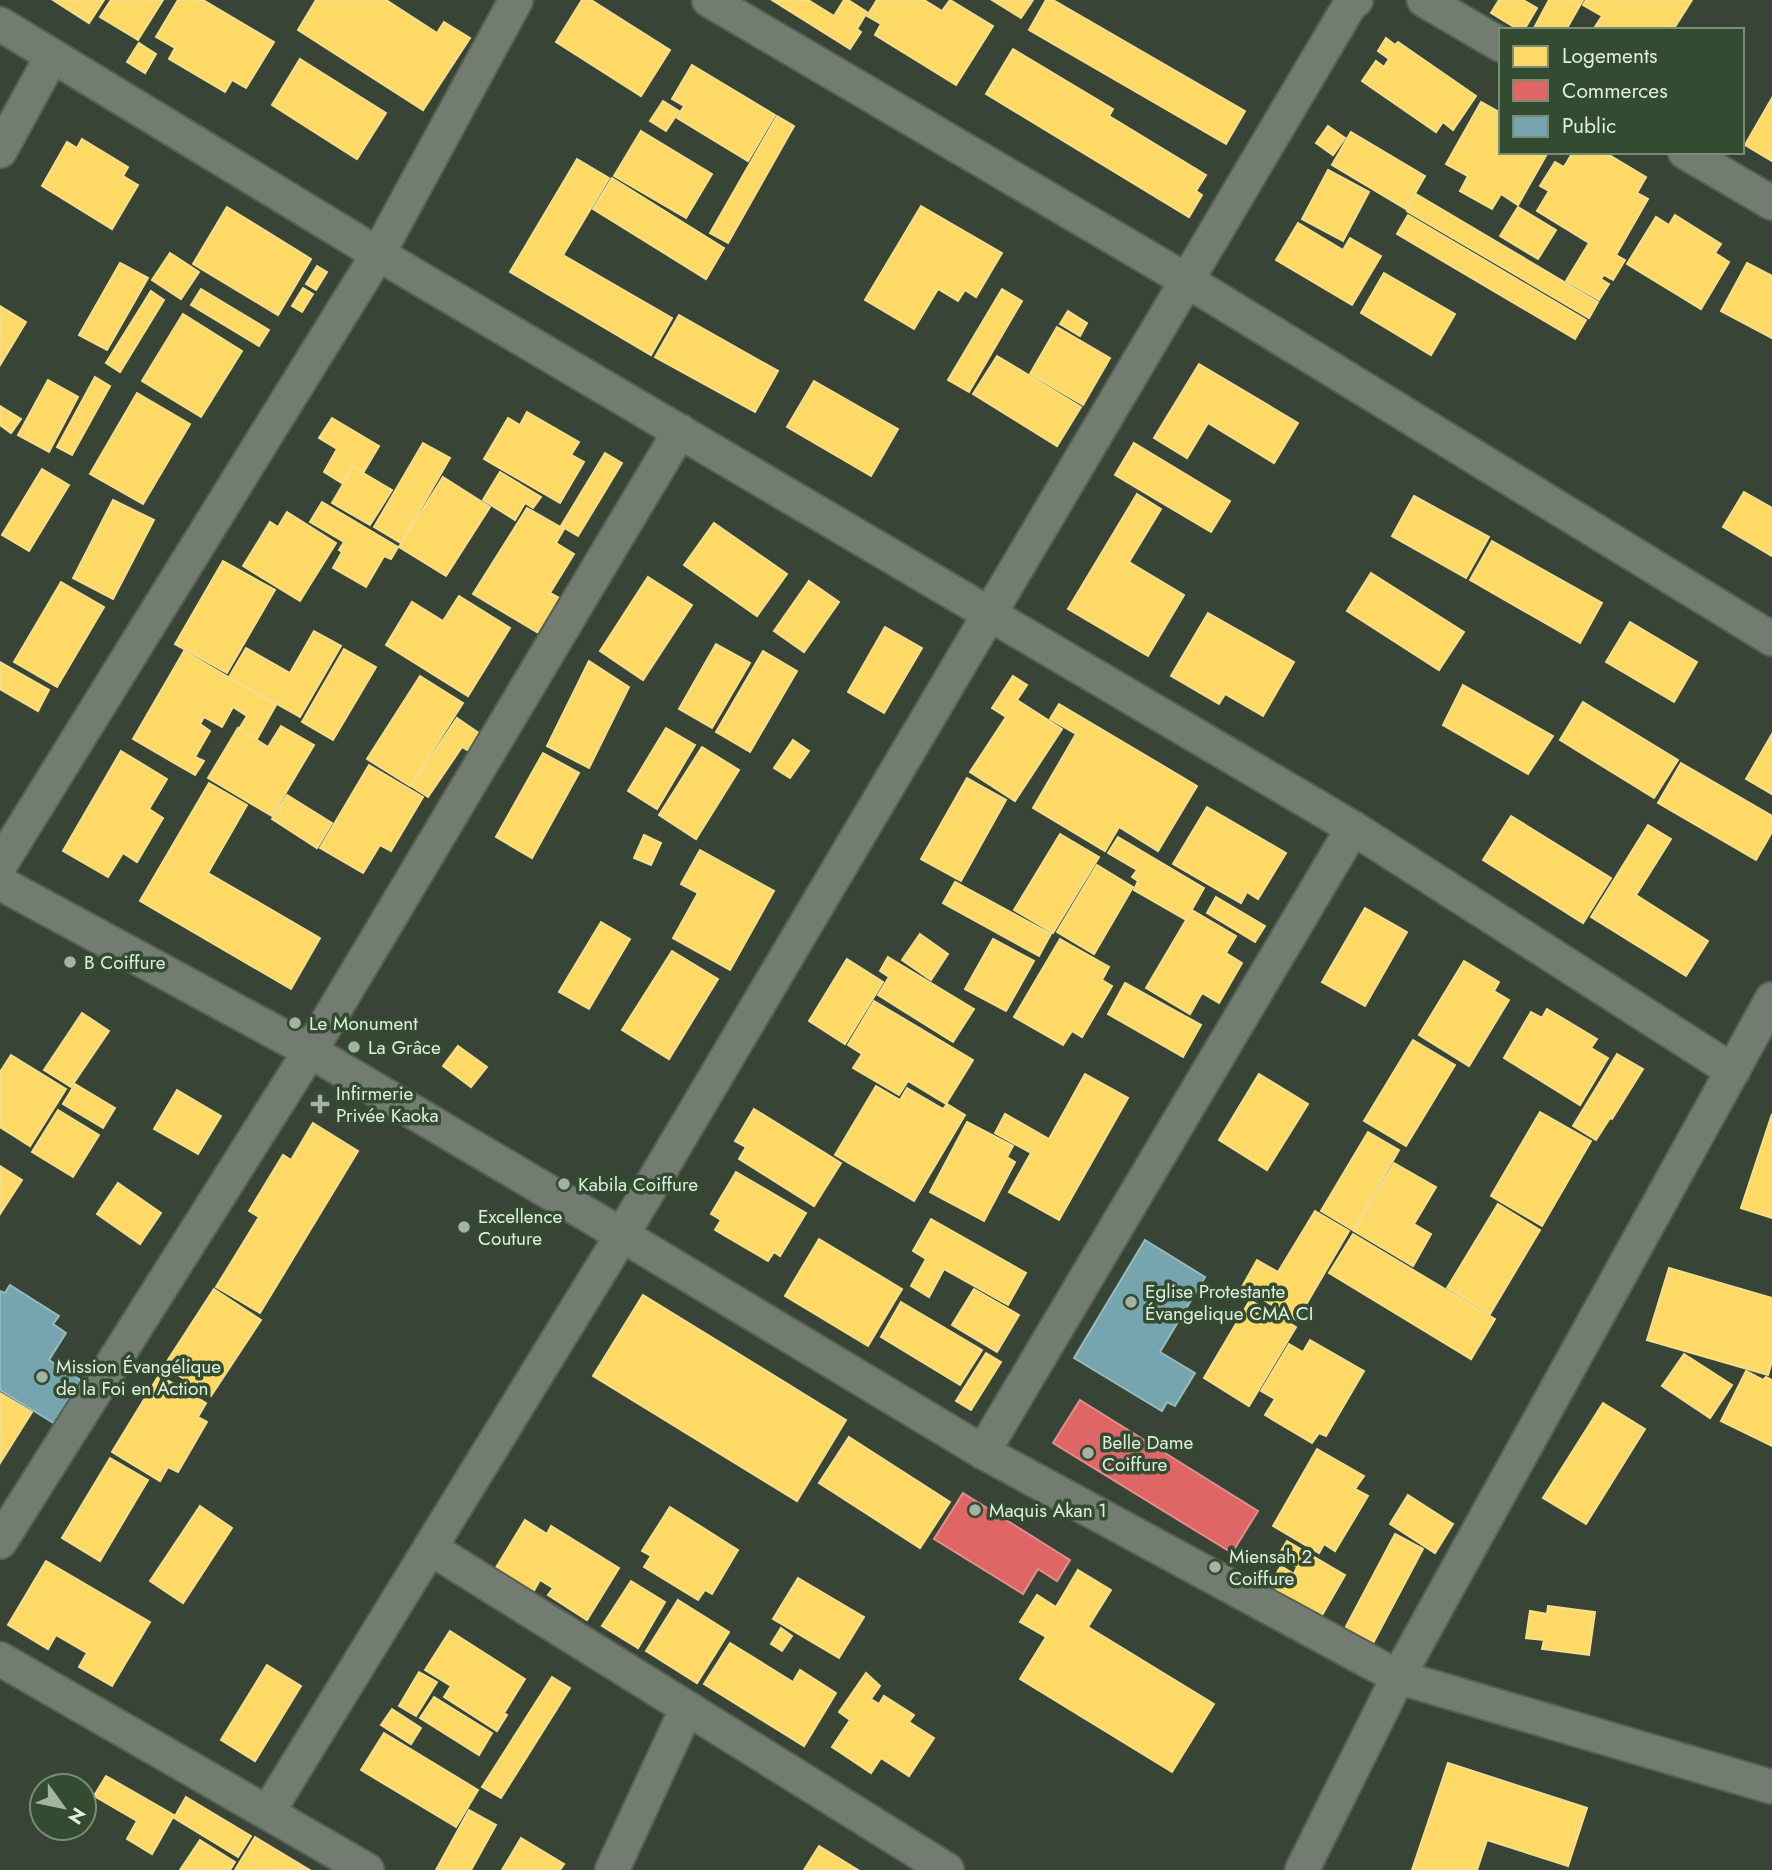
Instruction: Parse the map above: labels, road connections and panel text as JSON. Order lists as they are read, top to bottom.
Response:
{
  "places": {
    "other": [
      "B Coiffure",
      "Le Monument",
      "La Grâce",
      "Kabila Coiffure",
      "Excellence Couture",
      "Eglise Protestante Évangelique CMA CI",
      "Mission Évangélique de la Foi en Action",
      "Belle Dame Coiffure",
      "Maquis Akan 1",
      "Miensah 2 Coiffure"
    ],
    "health": ["Infirmerie Privée Kaoka"]
  },
  "legend": ["Logements", "Commerces", "Public"],
  "north": "bottom right"
}
